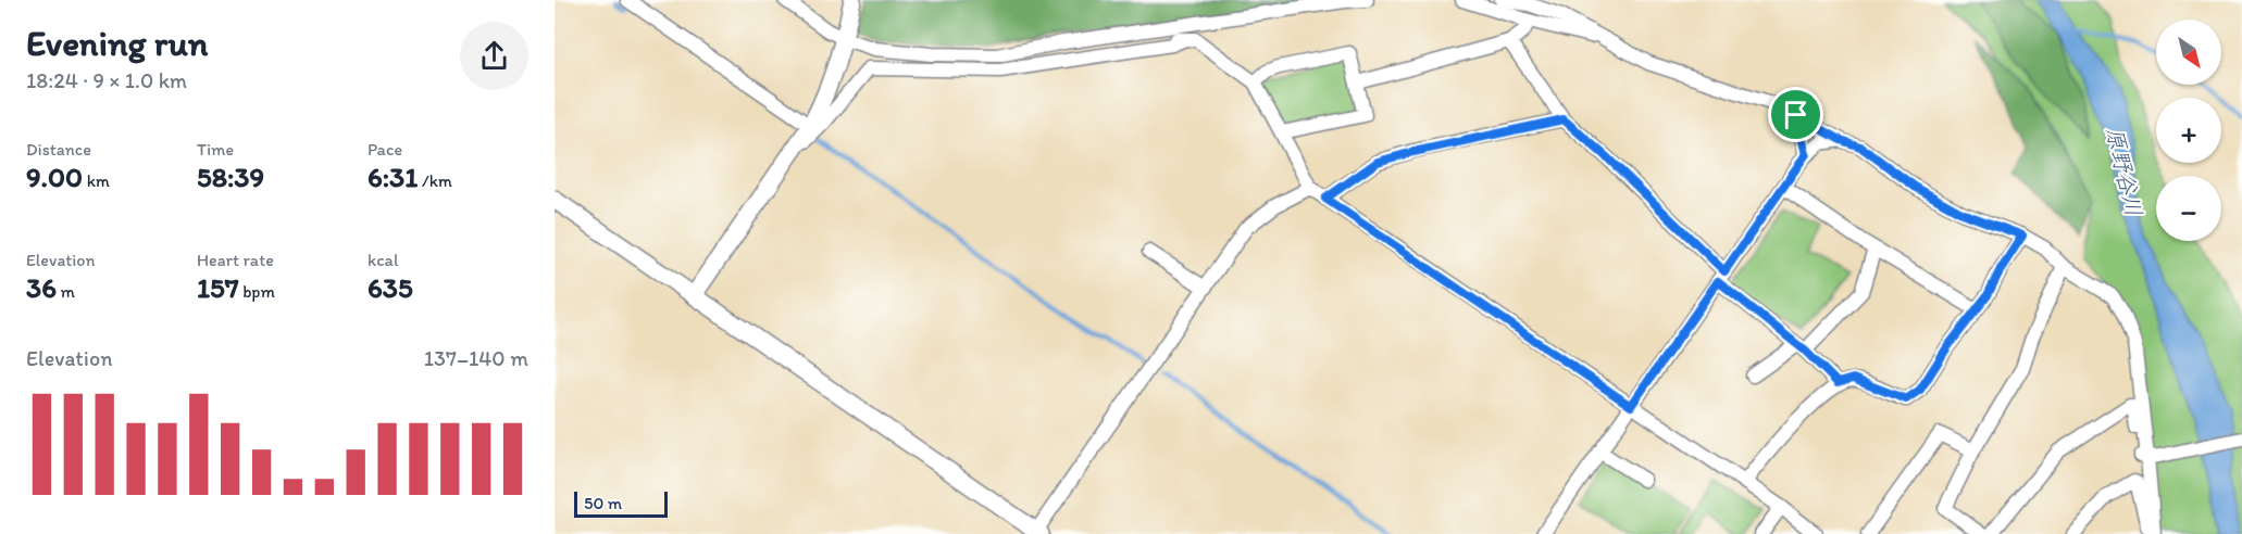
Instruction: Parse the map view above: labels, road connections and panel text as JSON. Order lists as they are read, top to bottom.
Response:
{
  "water": ["原野谷川"],
  "scale_bar": "50 m",
  "north": "bottom right",
  "page": {
    "heading": ["Evening run", "18:24 · 9 × 1.0 km"],
    "map_buttons": ["+", "−"],
    "stats": [
      ["Distance", "9.00 km"],
      ["Time", "58:39"],
      ["Pace", "6:31 /km"],
      ["Elevation", "36 m"],
      ["Heart rate", "157 bpm"],
      ["kcal", "635"]
    ],
    "chart": ["Elevation", "137–140 m"],
    "scale": "50 m"
  }
}
